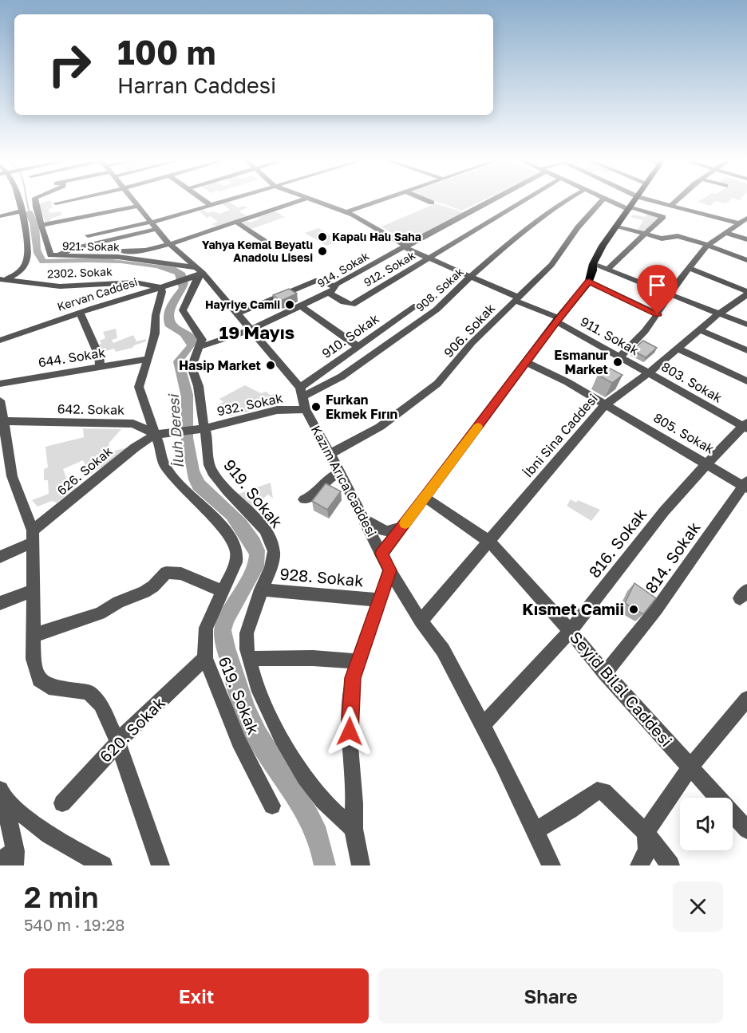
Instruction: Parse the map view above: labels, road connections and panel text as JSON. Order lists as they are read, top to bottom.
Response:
{
  "streets": {
    "street": [
      "921. Sokak",
      "912. Sokak",
      "914. Sokak",
      "2302. Sokak",
      "908. Sokak",
      "Kervan Caddesi",
      "906. Sokak",
      "910. Sokak",
      "911. Sokak",
      "644. Sokak",
      "803. Sokak",
      "932. Sokak",
      "642. Sokak",
      "805. Sokak",
      "İbni Sina Caddesi",
      "626. Sokak",
      "Kazım Arıca Caddesi",
      "919. Sokak",
      "816. Sokak",
      "814. Sokak",
      "928. Sokak",
      "Seyid Bilal Caddesi",
      "619. Sokak",
      "620. Sokak"
    ]
  },
  "crossings": [
    ["921. Sokak", "Kervan Caddesi"],
    ["921. Sokak", "Kazım Arıca Caddesi"],
    ["912. Sokak", "914. Sokak"],
    ["912. Sokak", "911. Sokak"],
    ["914. Sokak", "911. Sokak"],
    ["914. Sokak", "Kazım Arıca Caddesi"],
    ["914. Sokak", "919. Sokak"],
    ["2302. Sokak", "Kervan Caddesi"],
    ["2302. Sokak", "619. Sokak"],
    ["908. Sokak", "910. Sokak"],
    ["908. Sokak", "911. Sokak"],
    ["908. Sokak", "Kazım Arıca Caddesi"],
    ["Kervan Caddesi", "Kazım Arıca Caddesi"],
    ["Kervan Caddesi", "619. Sokak"],
    ["906. Sokak", "911. Sokak"],
    ["906. Sokak", "Kazım Arıca Caddesi"],
    ["910. Sokak", "Kazım Arıca Caddesi"],
    ["911. Sokak", "803. Sokak"],
    ["911. Sokak", "İbni Sina Caddesi"],
    ["644. Sokak", "619. Sokak"],
    ["803. Sokak", "İbni Sina Caddesi"],
    ["803. Sokak", "816. Sokak"],
    ["932. Sokak", "642. Sokak"],
    ["932. Sokak", "Kazım Arıca Caddesi"],
    ["932. Sokak", "919. Sokak"],
    ["642. Sokak", "626. Sokak"],
    ["642. Sokak", "619. Sokak"],
    ["805. Sokak", "İbni Sina Caddesi"],
    ["805. Sokak", "816. Sokak"],
    ["805. Sokak", "814. Sokak"],
    ["İbni Sina Caddesi", "Kazım Arıca Caddesi"],
    ["İbni Sina Caddesi", "Seyid Bilal Caddesi"],
    ["626. Sokak", "619. Sokak"],
    ["Kazım Arıca Caddesi", "816. Sokak"],
    ["919. Sokak", "928. Sokak"],
    ["816. Sokak", "Seyid Bilal Caddesi"],
    ["814. Sokak", "Seyid Bilal Caddesi"],
    ["619. Sokak", "620. Sokak"]
  ],
  "districts": ["19 Mayıs"],
  "water": ["İluh Deresi"],
  "places": [
    "Kapalı Halı Saha",
    "Yahya Kemal Beyatlı Anadolu Lisesi",
    "Hayriye Camii",
    "Esmanur Market",
    "Hasip Market",
    "Furkan Ekmek Fırın",
    "Kısmet Camii"
  ],
  "page": {
    "turn": ["100 m", "Harran Caddesi"],
    "heading": ["2 min", "540 m · 19:28"],
    "buttons": ["Exit", "Share"]
  }
}
